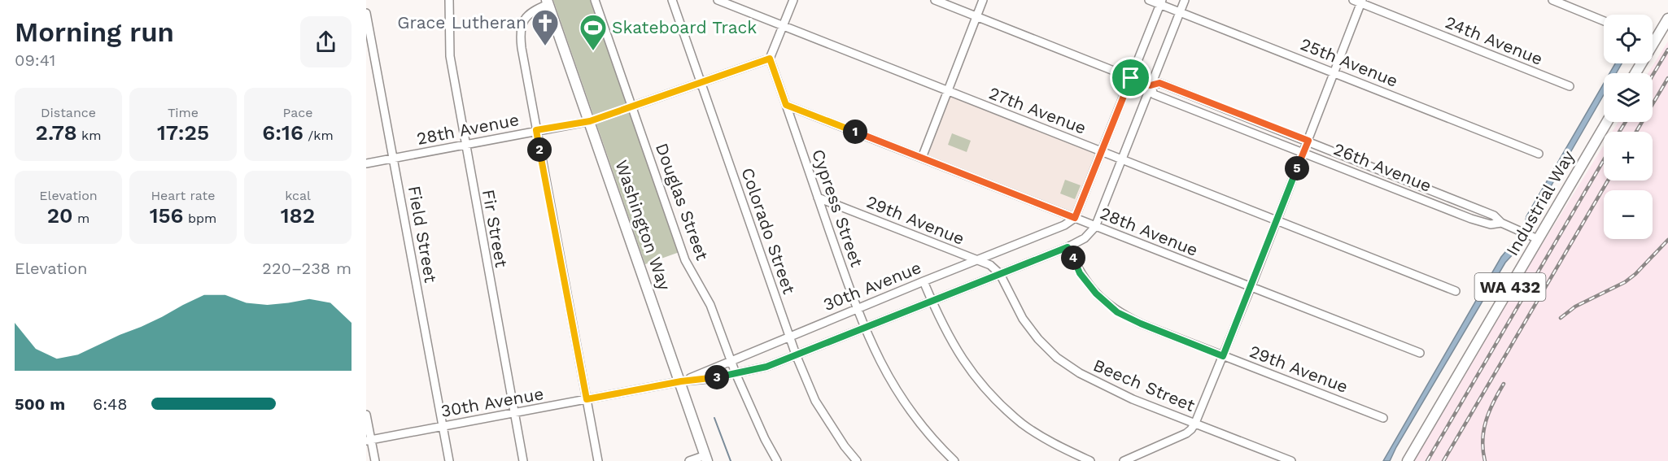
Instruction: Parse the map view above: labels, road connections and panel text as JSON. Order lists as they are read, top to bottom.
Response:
{
  "streets": {
    "main road": ["Industrial Way", "Washington Way", "WA 432"],
    "street": [
      "24th Avenue",
      "25th Avenue",
      "27th Avenue",
      "28th Avenue",
      "26th Avenue",
      "Douglas Street",
      "Cypress Street",
      "29th Avenue",
      "Fir Street",
      "Colorado Street",
      "Field Street",
      "30th Avenue",
      "Beech Street"
    ]
  },
  "crossings": [
    ["28th Avenue", "Douglas Street"],
    ["28th Avenue", "Cypress Street"],
    ["28th Avenue", "Washington Way"],
    ["28th Avenue", "Fir Street"],
    ["28th Avenue", "Colorado Street"],
    ["28th Avenue", "Field Street"],
    ["28th Avenue", "30th Avenue"],
    ["26th Avenue", "Industrial Way"],
    ["Douglas Street", "30th Avenue"],
    ["Cypress Street", "29th Avenue"],
    ["Cypress Street", "30th Avenue"],
    ["29th Avenue", "30th Avenue"],
    ["29th Avenue", "Beech Street"],
    ["Washington Way", "30th Avenue"],
    ["Fir Street", "30th Avenue"],
    ["Colorado Street", "30th Avenue"],
    ["Field Street", "30th Avenue"],
    ["30th Avenue", "Beech Street"]
  ],
  "places": {
    "church": ["Grace Lutheran"],
    "sports": ["Skateboard Track"]
  },
  "page": {
    "heading": ["Morning run", "09:41"],
    "map_buttons": ["+", "−"],
    "stats": [
      ["Distance", "2.78 km"],
      ["Time", "17:25"],
      ["Pace", "6:16 /km"],
      ["Elevation", "20 m"],
      ["Heart rate", "156 bpm"],
      ["kcal", "182"]
    ],
    "pins": [
      "1",
      "2",
      "5",
      "4",
      "3"
    ],
    "chart": ["Elevation", "220–238 m"],
    "list": [
      {
        "name": "500 m",
        "note": "6:48"
      }
    ]
  }
}
